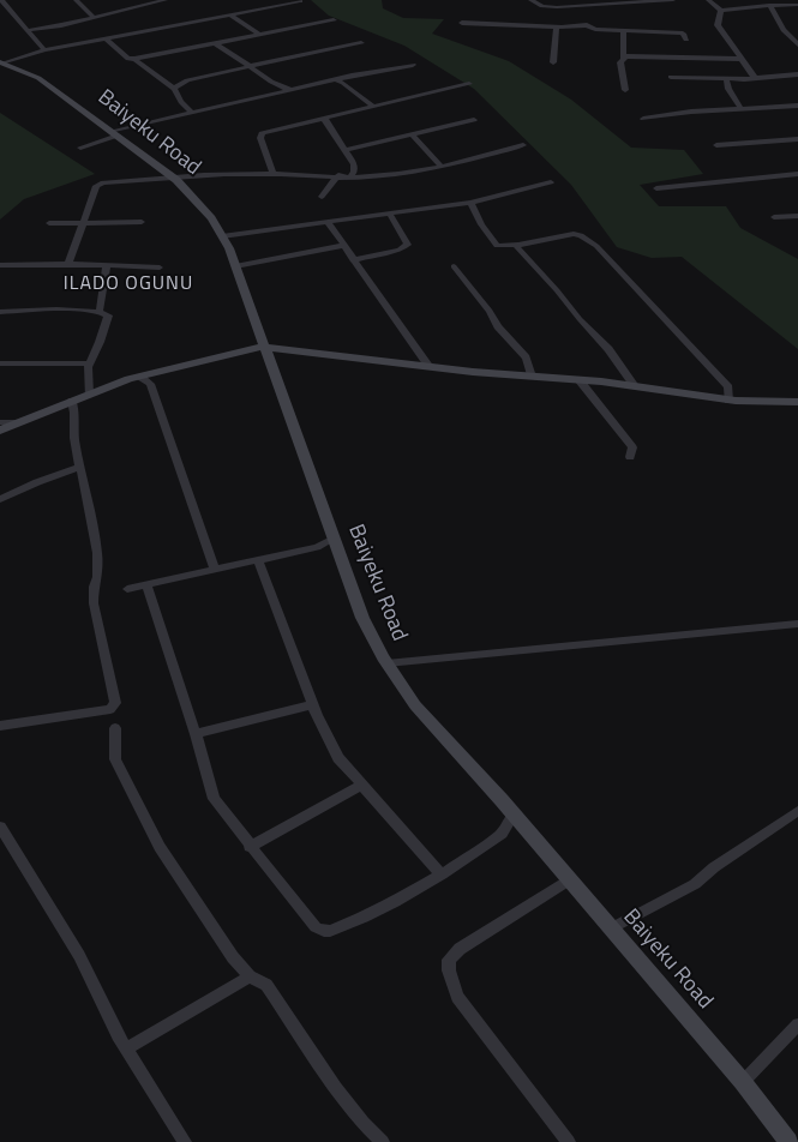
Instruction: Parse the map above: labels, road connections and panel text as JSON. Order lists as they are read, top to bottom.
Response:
{
  "streets": {
    "main road": ["Baiyeku Road"]
  },
  "districts": ["ILADO OGUNU"]
}
